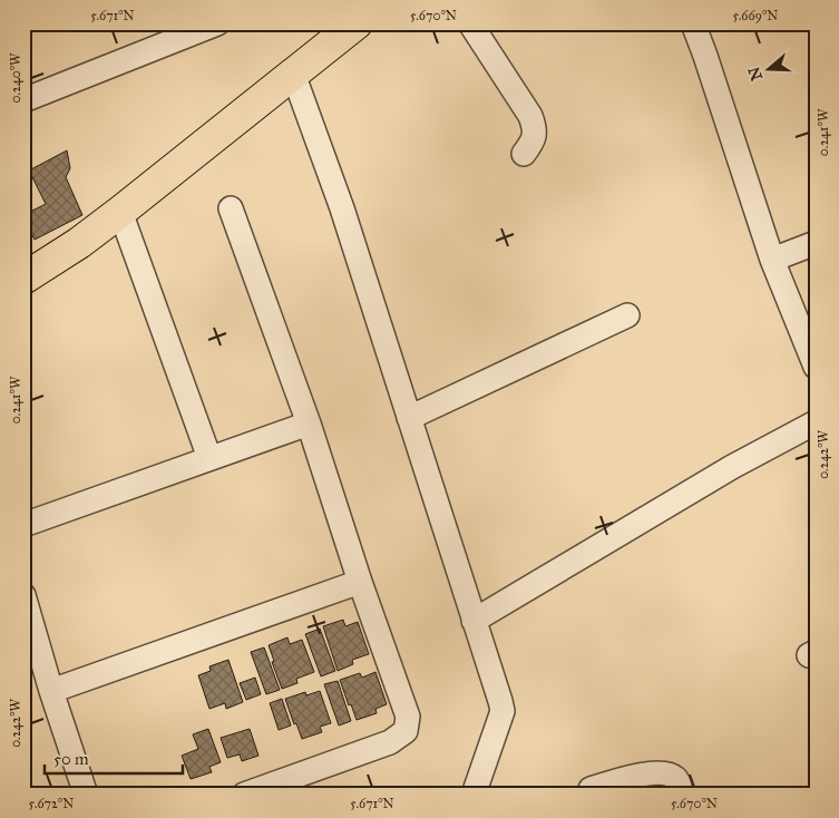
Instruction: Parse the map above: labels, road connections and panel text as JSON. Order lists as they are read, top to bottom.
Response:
{
  "scale_bar": "50 m",
  "north": "left",
  "coordinates": [
    "5.671°N",
    "5.670°N",
    "5.669°N",
    "0.240°W",
    "0.241°W",
    "0.242°W",
    "5.672°N"
  ]
}
